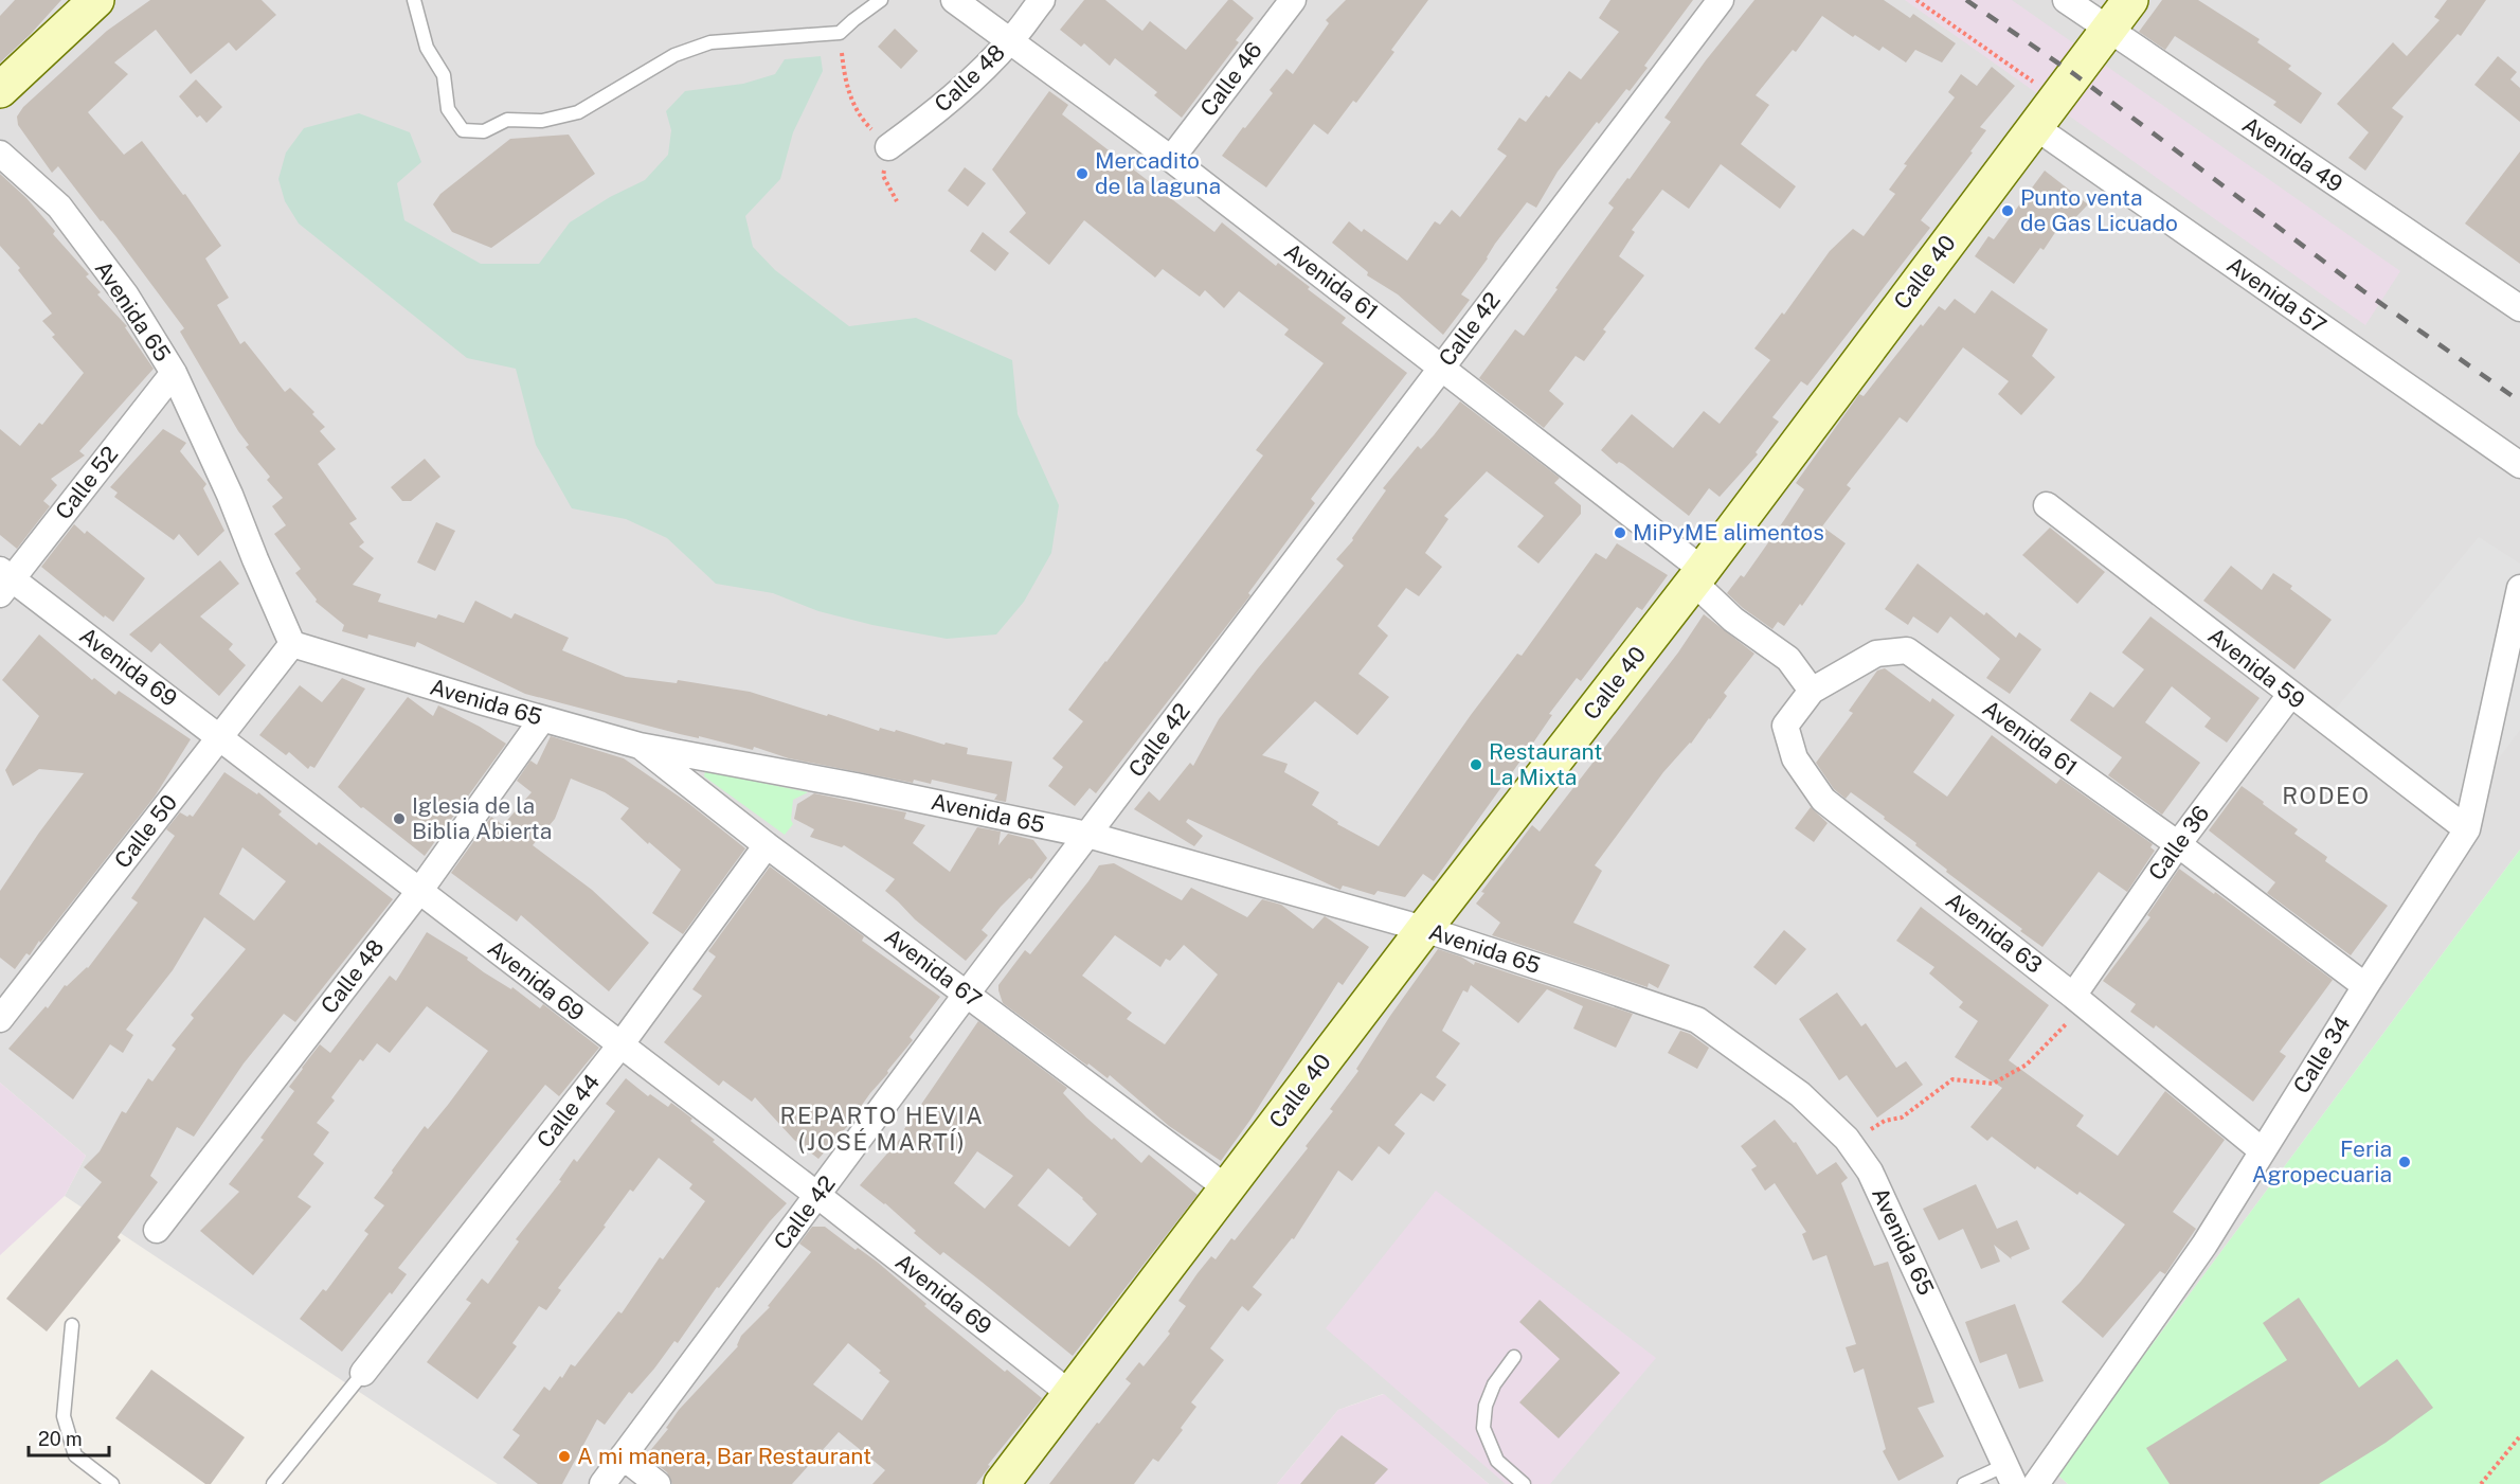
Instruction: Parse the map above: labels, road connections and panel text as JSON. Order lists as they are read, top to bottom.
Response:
{
  "streets": {
    "main road": ["Calle 40"],
    "street": [
      "Calle 48",
      "Calle 46",
      "Avenida 49",
      "Avenida 61",
      "Avenida 57",
      "Avenida 65",
      "Calle 42",
      "Calle 52",
      "Avenida 69",
      "Avenida 59",
      "Calle 50",
      "Calle 36",
      "Avenida 63",
      "Avenida 67",
      "Calle 34",
      "Calle 44"
    ]
  },
  "crossings": [
    ["Calle 48", "Avenida 61"],
    ["Calle 48", "Avenida 65"],
    ["Calle 48", "Avenida 69"],
    ["Calle 46", "Avenida 61"],
    ["Avenida 49", "Calle 40"],
    ["Calle 40", "Avenida 61"],
    ["Calle 40", "Avenida 57"],
    ["Calle 40", "Avenida 65"],
    ["Calle 40", "Avenida 69"],
    ["Calle 40", "Avenida 67"],
    ["Avenida 61", "Calle 42"],
    ["Avenida 61", "Calle 36"],
    ["Avenida 61", "Avenida 63"],
    ["Avenida 61", "Calle 34"],
    ["Avenida 65", "Calle 42"],
    ["Avenida 65", "Calle 52"],
    ["Avenida 65", "Calle 50"],
    ["Avenida 65", "Avenida 67"],
    ["Avenida 65", "Calle 34"],
    ["Calle 42", "Avenida 69"],
    ["Calle 42", "Avenida 67"],
    ["Calle 52", "Avenida 69"],
    ["Avenida 69", "Calle 50"],
    ["Avenida 69", "Calle 44"],
    ["Avenida 59", "Calle 36"],
    ["Avenida 59", "Calle 34"],
    ["Calle 36", "Avenida 63"],
    ["Avenida 63", "Calle 34"],
    ["Avenida 67", "Calle 44"]
  ],
  "districts": ["RODEO", "REPARTO HEVIA (JOSÉ MARTÍ)"],
  "places": [
    "Mercadito de la laguna",
    "Punto venta de Gas Licuado",
    "MiPyME alimentos",
    "Restaurant La Mixta",
    "Iglesia de la Biblia Abierta",
    "Feria Agropecuaria",
    "A mi manera, Bar Restaurant"
  ],
  "scale_bar": "20 m"
}
